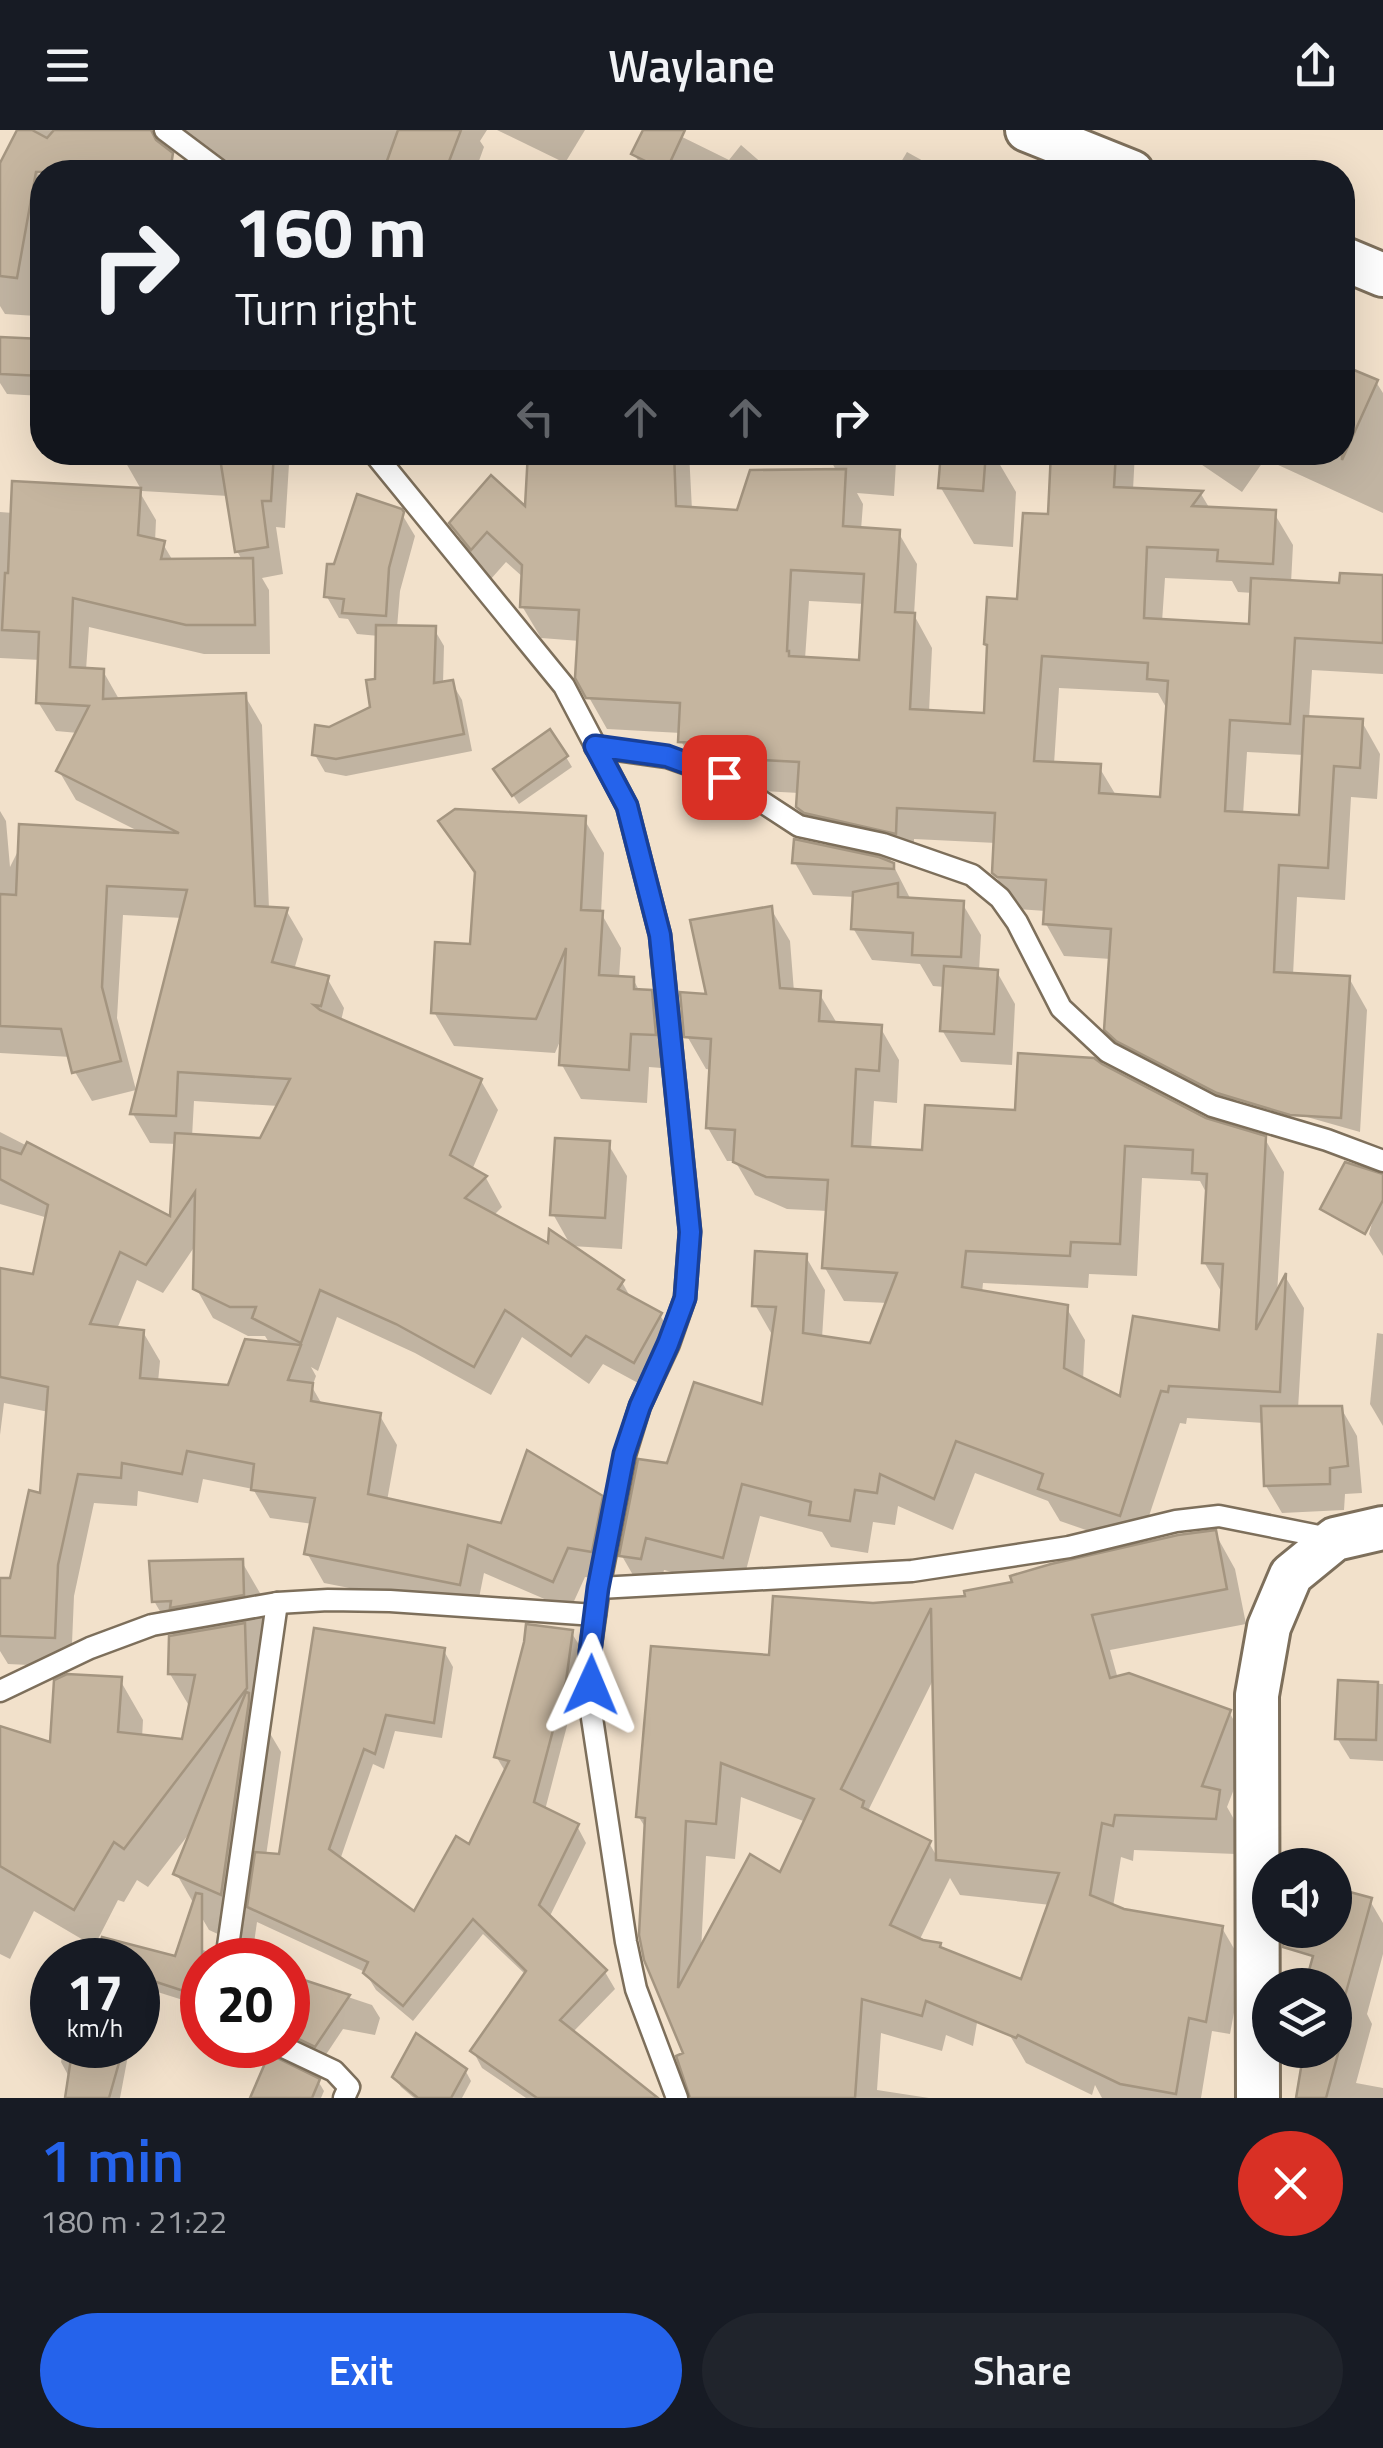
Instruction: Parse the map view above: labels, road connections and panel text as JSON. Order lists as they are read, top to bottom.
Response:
{
  "page": {
    "header": "Waylane",
    "turn": ["160 m", "Turn right"],
    "speed": "17 km/h",
    "limit": "20",
    "heading": ["1 min", "180 m · 21:22"],
    "buttons": ["Exit", "Share"]
  }
}
